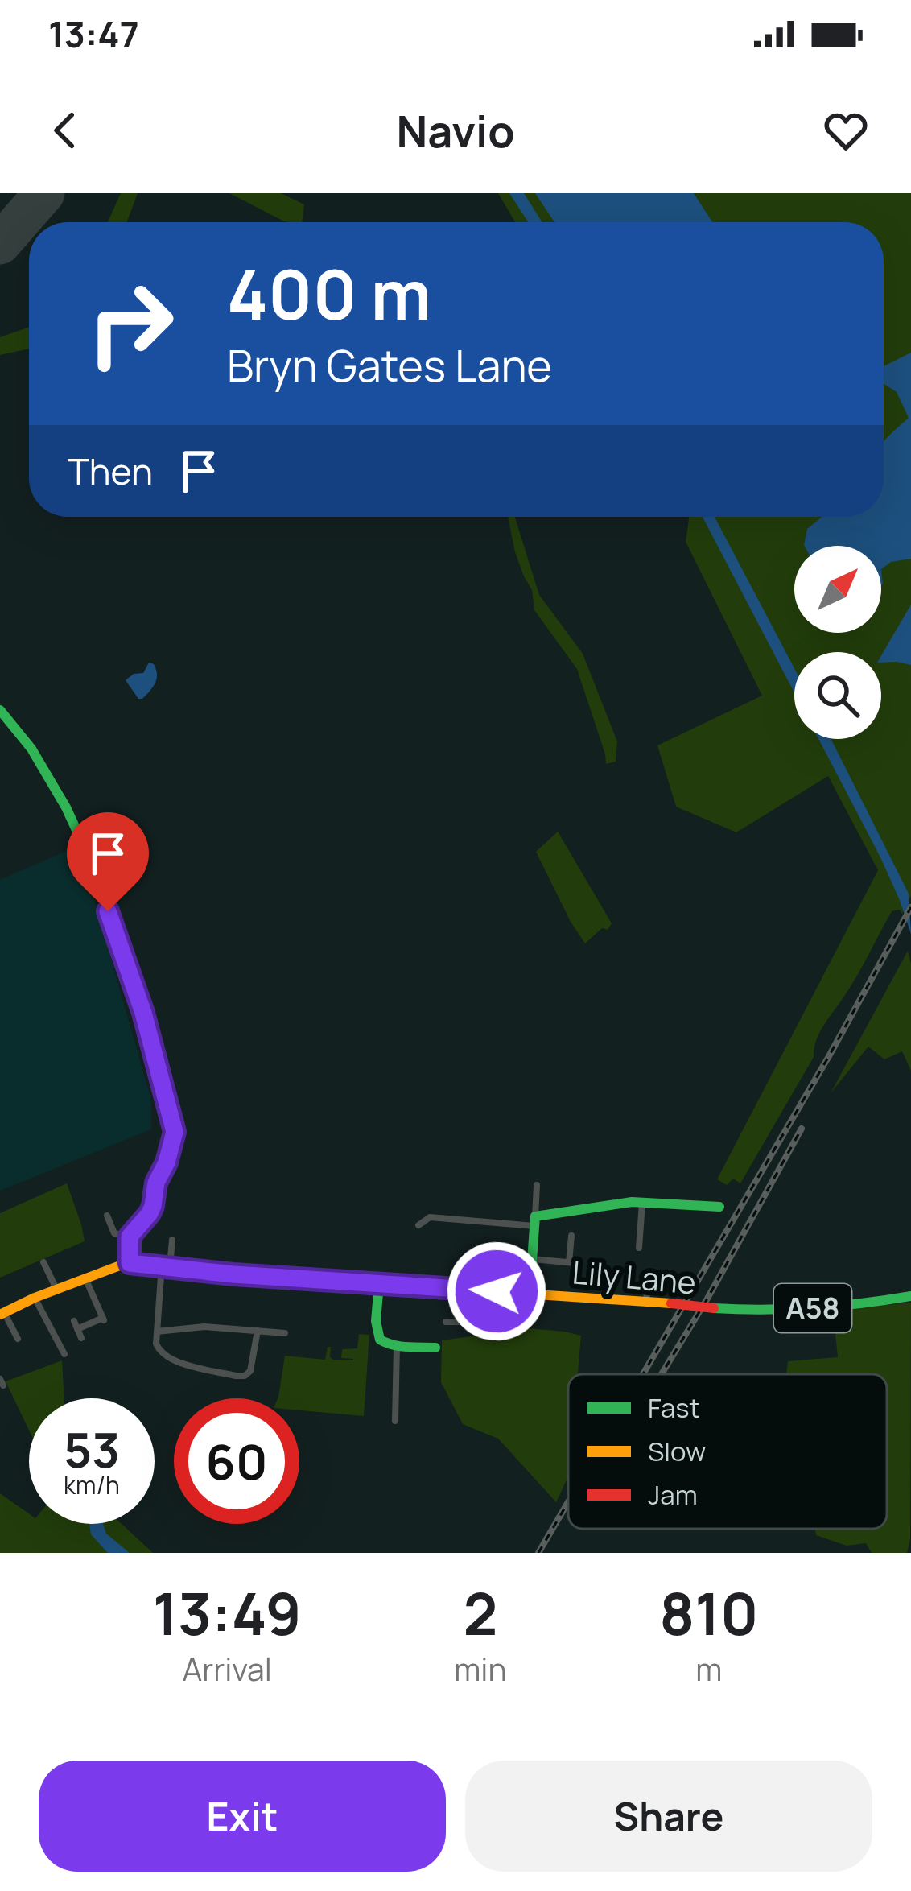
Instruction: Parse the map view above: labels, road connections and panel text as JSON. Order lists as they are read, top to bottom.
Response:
{
  "streets": {
    "street": ["Lily Lane", "A58"]
  },
  "crossings": [
    ["Lily Lane", "A58"]
  ],
  "legend": ["Fast", "Slow", "Jam"],
  "north": "top right",
  "page": {
    "status": "13:47",
    "header": "Navio",
    "turn": ["400 m", "Bryn Gates Lane"],
    "then": "Then",
    "speed": "53 km/h",
    "limit": "60",
    "eta": [
      "13:49",
      "Arrival",
      "2",
      "min",
      "810",
      "m"
    ],
    "buttons": ["Exit", "Share"]
  }
}
